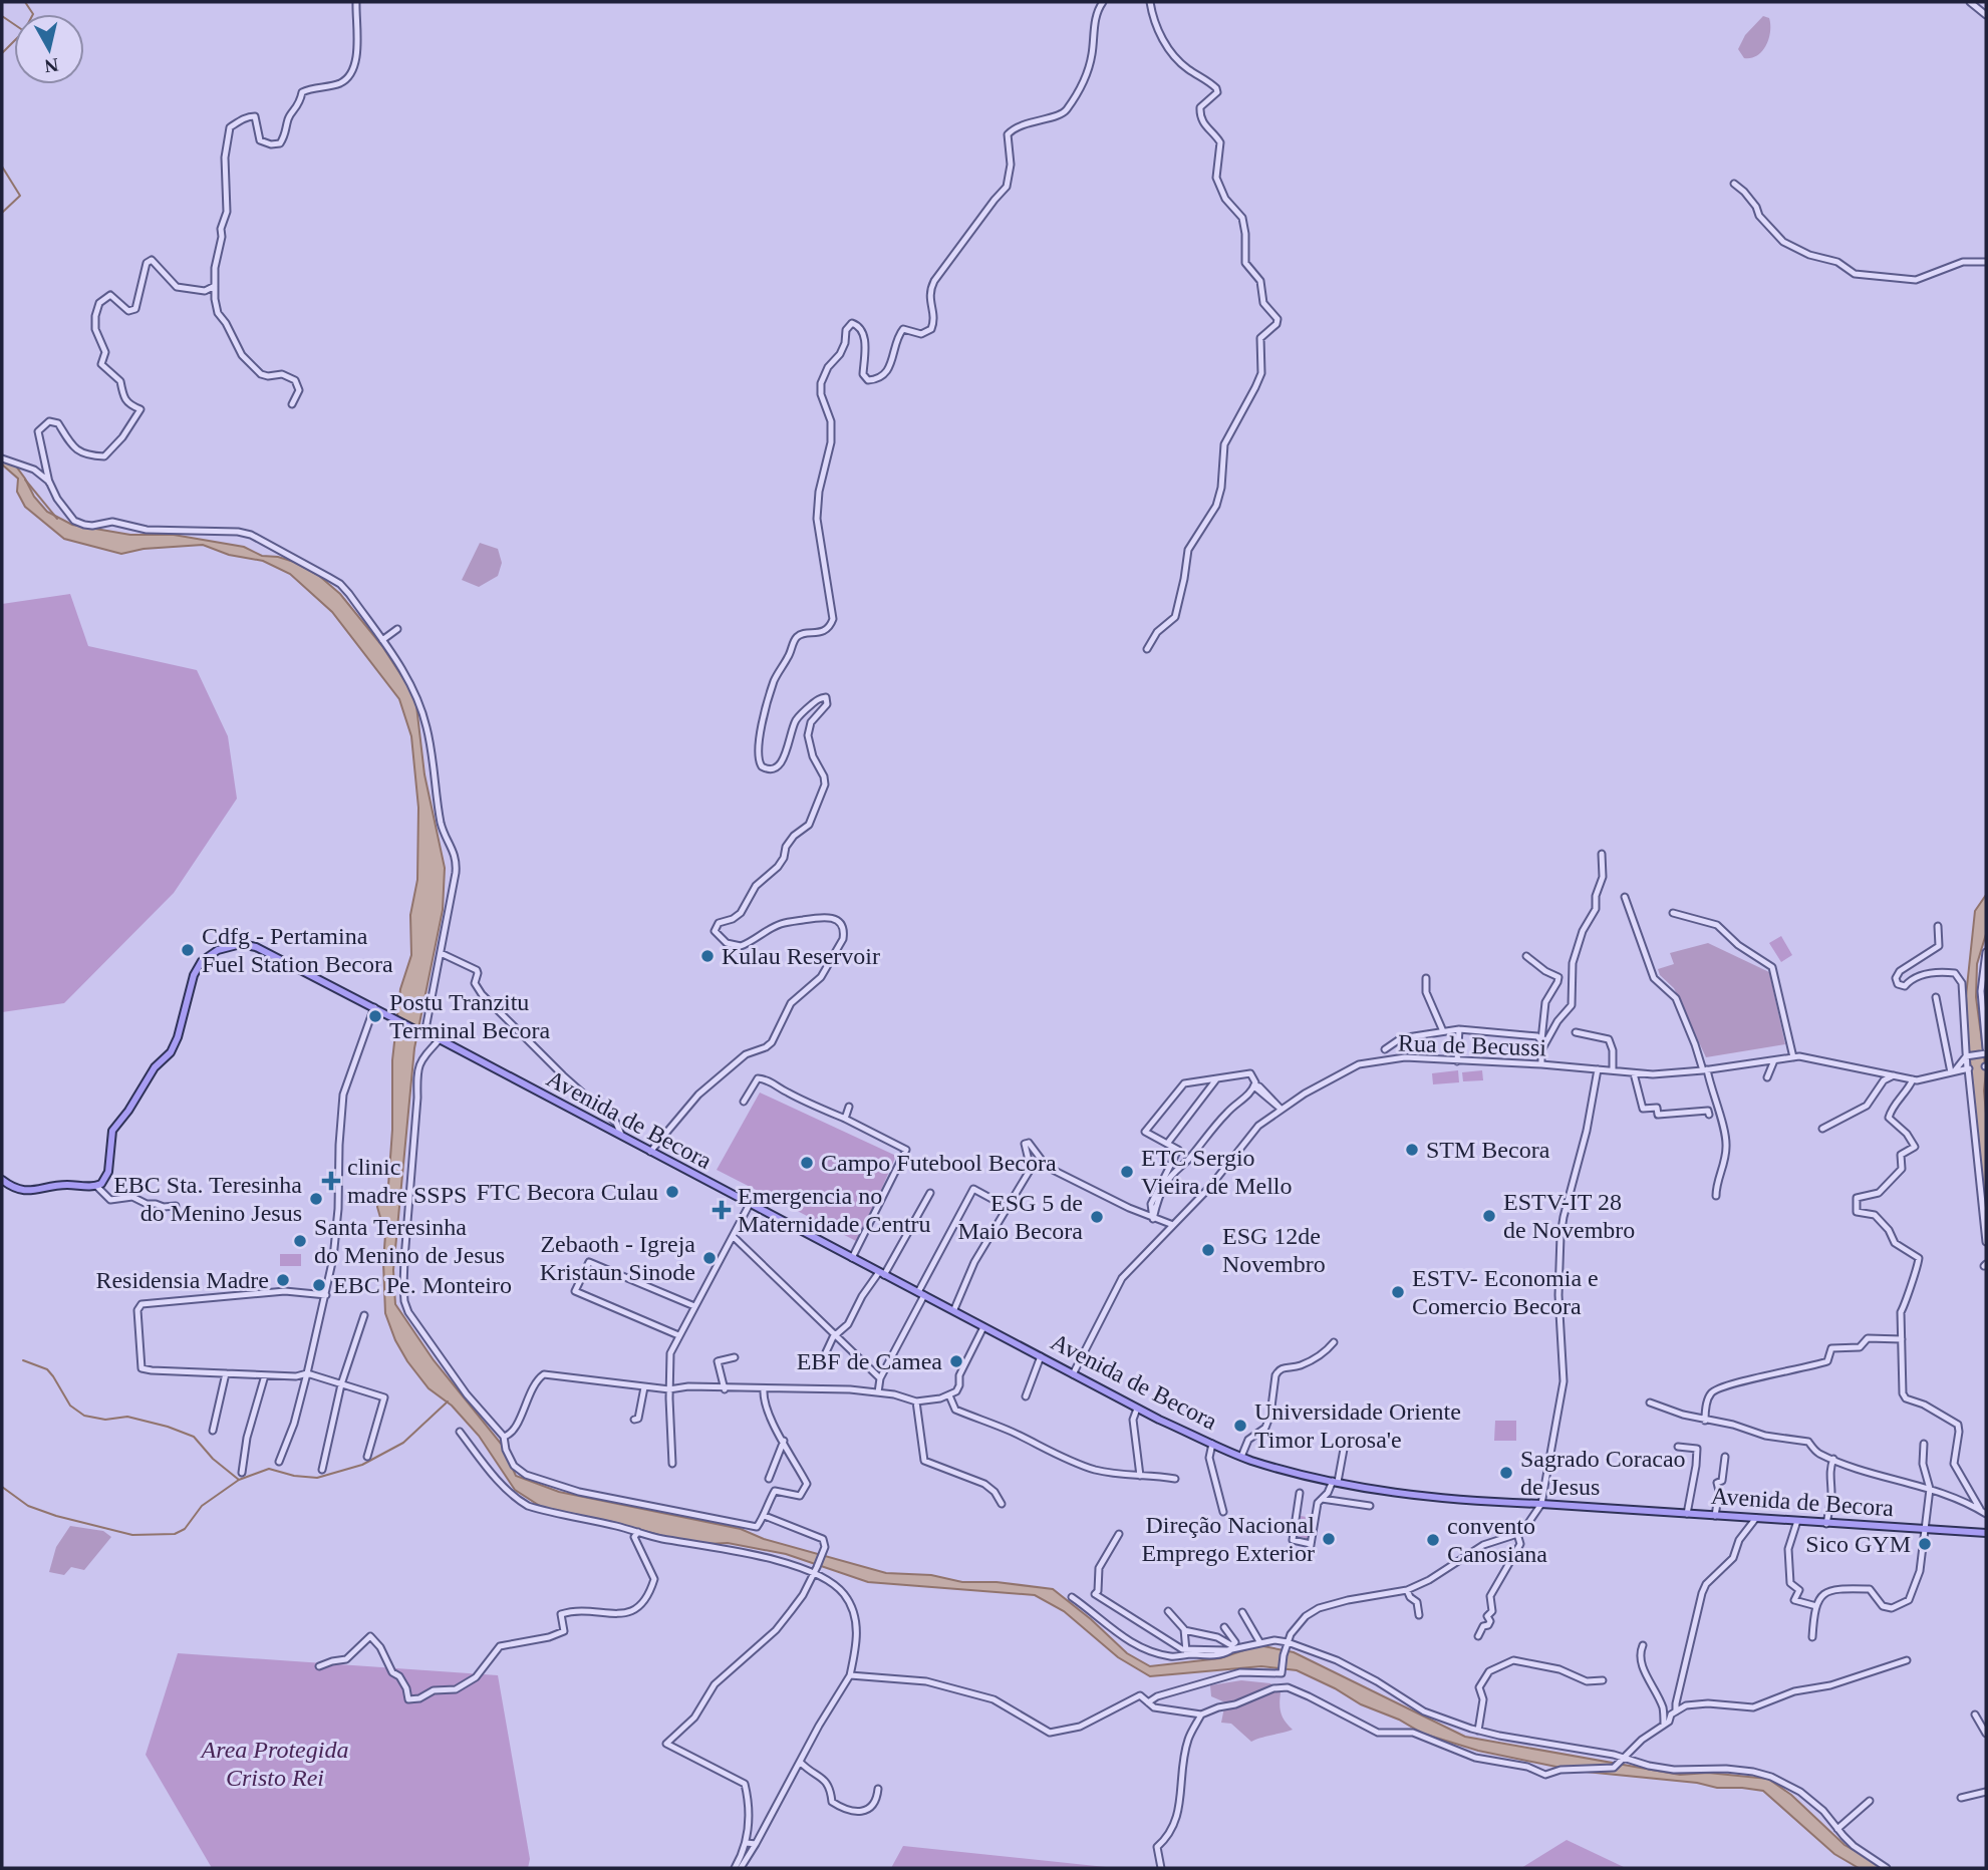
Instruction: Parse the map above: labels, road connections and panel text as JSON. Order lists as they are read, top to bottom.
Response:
{
  "streets": {
    "main road": ["Avenida de Becora"],
    "street": ["Rua de Becussi"]
  },
  "crossings": [
    ["Rua de Becussi", "Avenida de Becora"]
  ],
  "parks": ["Area Protegida Cristo Rei"],
  "places": {
    "other": [
      "Cdfg - Pertamina Fuel Station Becora",
      "Kulau Reservoir",
      "Postu Tranzitu Terminal Becora",
      "STM Becora",
      "Campo Futebool Becora",
      "ETC Sergio Vieira de Mello",
      "FTC Becora Culau",
      "EBC Sta. Teresinha do Menino Jesus",
      "ESTV-IT 28 de Novembro",
      "ESG 5 de Maio Becora",
      "Santa Teresinha do Menino de Jesus",
      "ESG 12de Novembro",
      "Zebaoth - Igreja Kristaun Sinode",
      "Residensia Madre",
      "EBC Pe. Monteiro",
      "ESTV- Economia e Comercio Becora",
      "EBF de Camea",
      "Universidade Oriente Timor Lorosa'e",
      "Sagrado Coracao de Jesus",
      "Direção Nacional Emprego Exterior",
      "convento Canosiana",
      "Sico GYM"
    ],
    "health": ["clinic madre SSPS", "Emergencia no Maternidade Centru"]
  },
  "north": "bottom"
}
